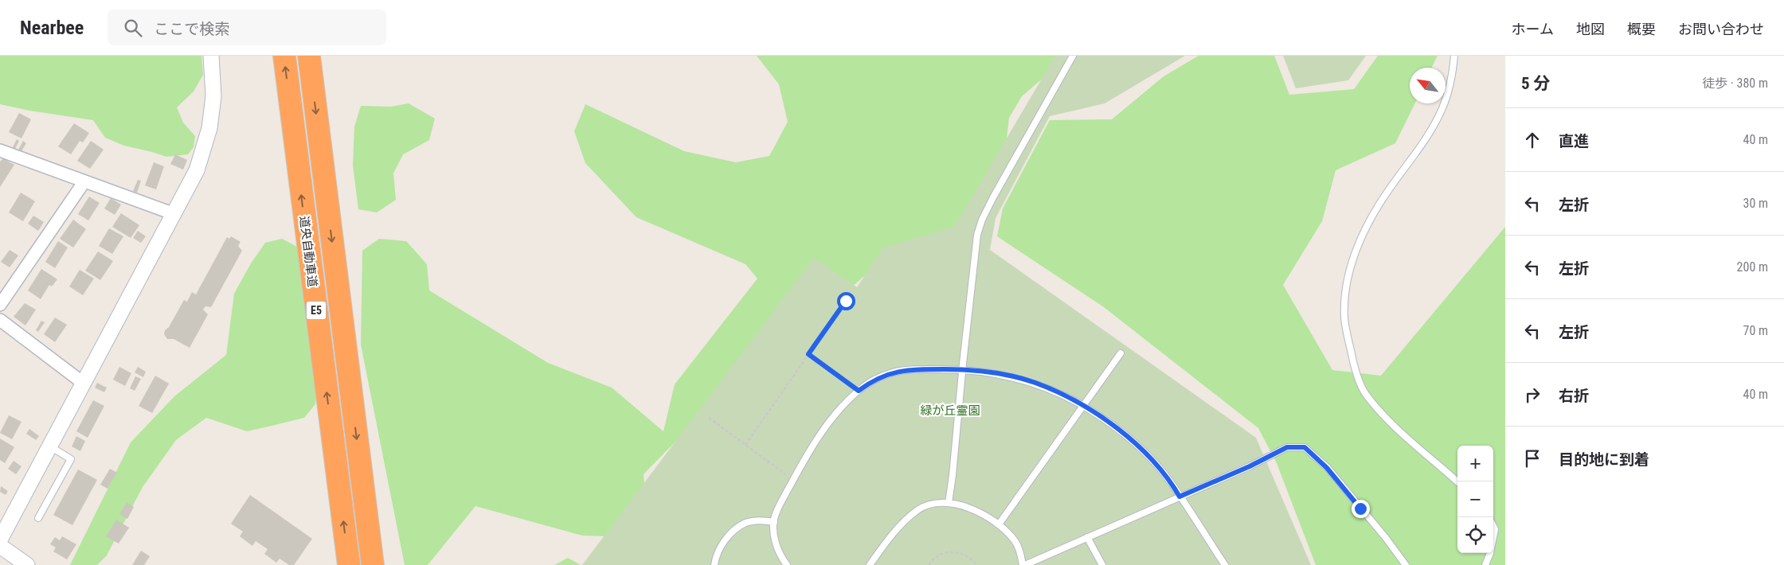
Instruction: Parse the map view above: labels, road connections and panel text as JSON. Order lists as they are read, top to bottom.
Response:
{
  "streets": {
    "highway": ["道央自動車道", "E5"]
  },
  "parks": ["緑が丘霊園"],
  "north": "top left",
  "page": {
    "header": "Nearbee",
    "search": "ここで検索",
    "nav": [
      "ホーム",
      "地図",
      "概要",
      "お問い合わせ"
    ],
    "heading": ["5 分", "徒歩 · 380 m"],
    "list": [
      ["直進", "40 m"],
      ["左折", "30 m"],
      ["左折", "200 m"],
      ["左折", "70 m"],
      ["右折", "40 m"],
      "目的地に到着"
    ],
    "map_buttons": ["+", "−"]
  }
}
